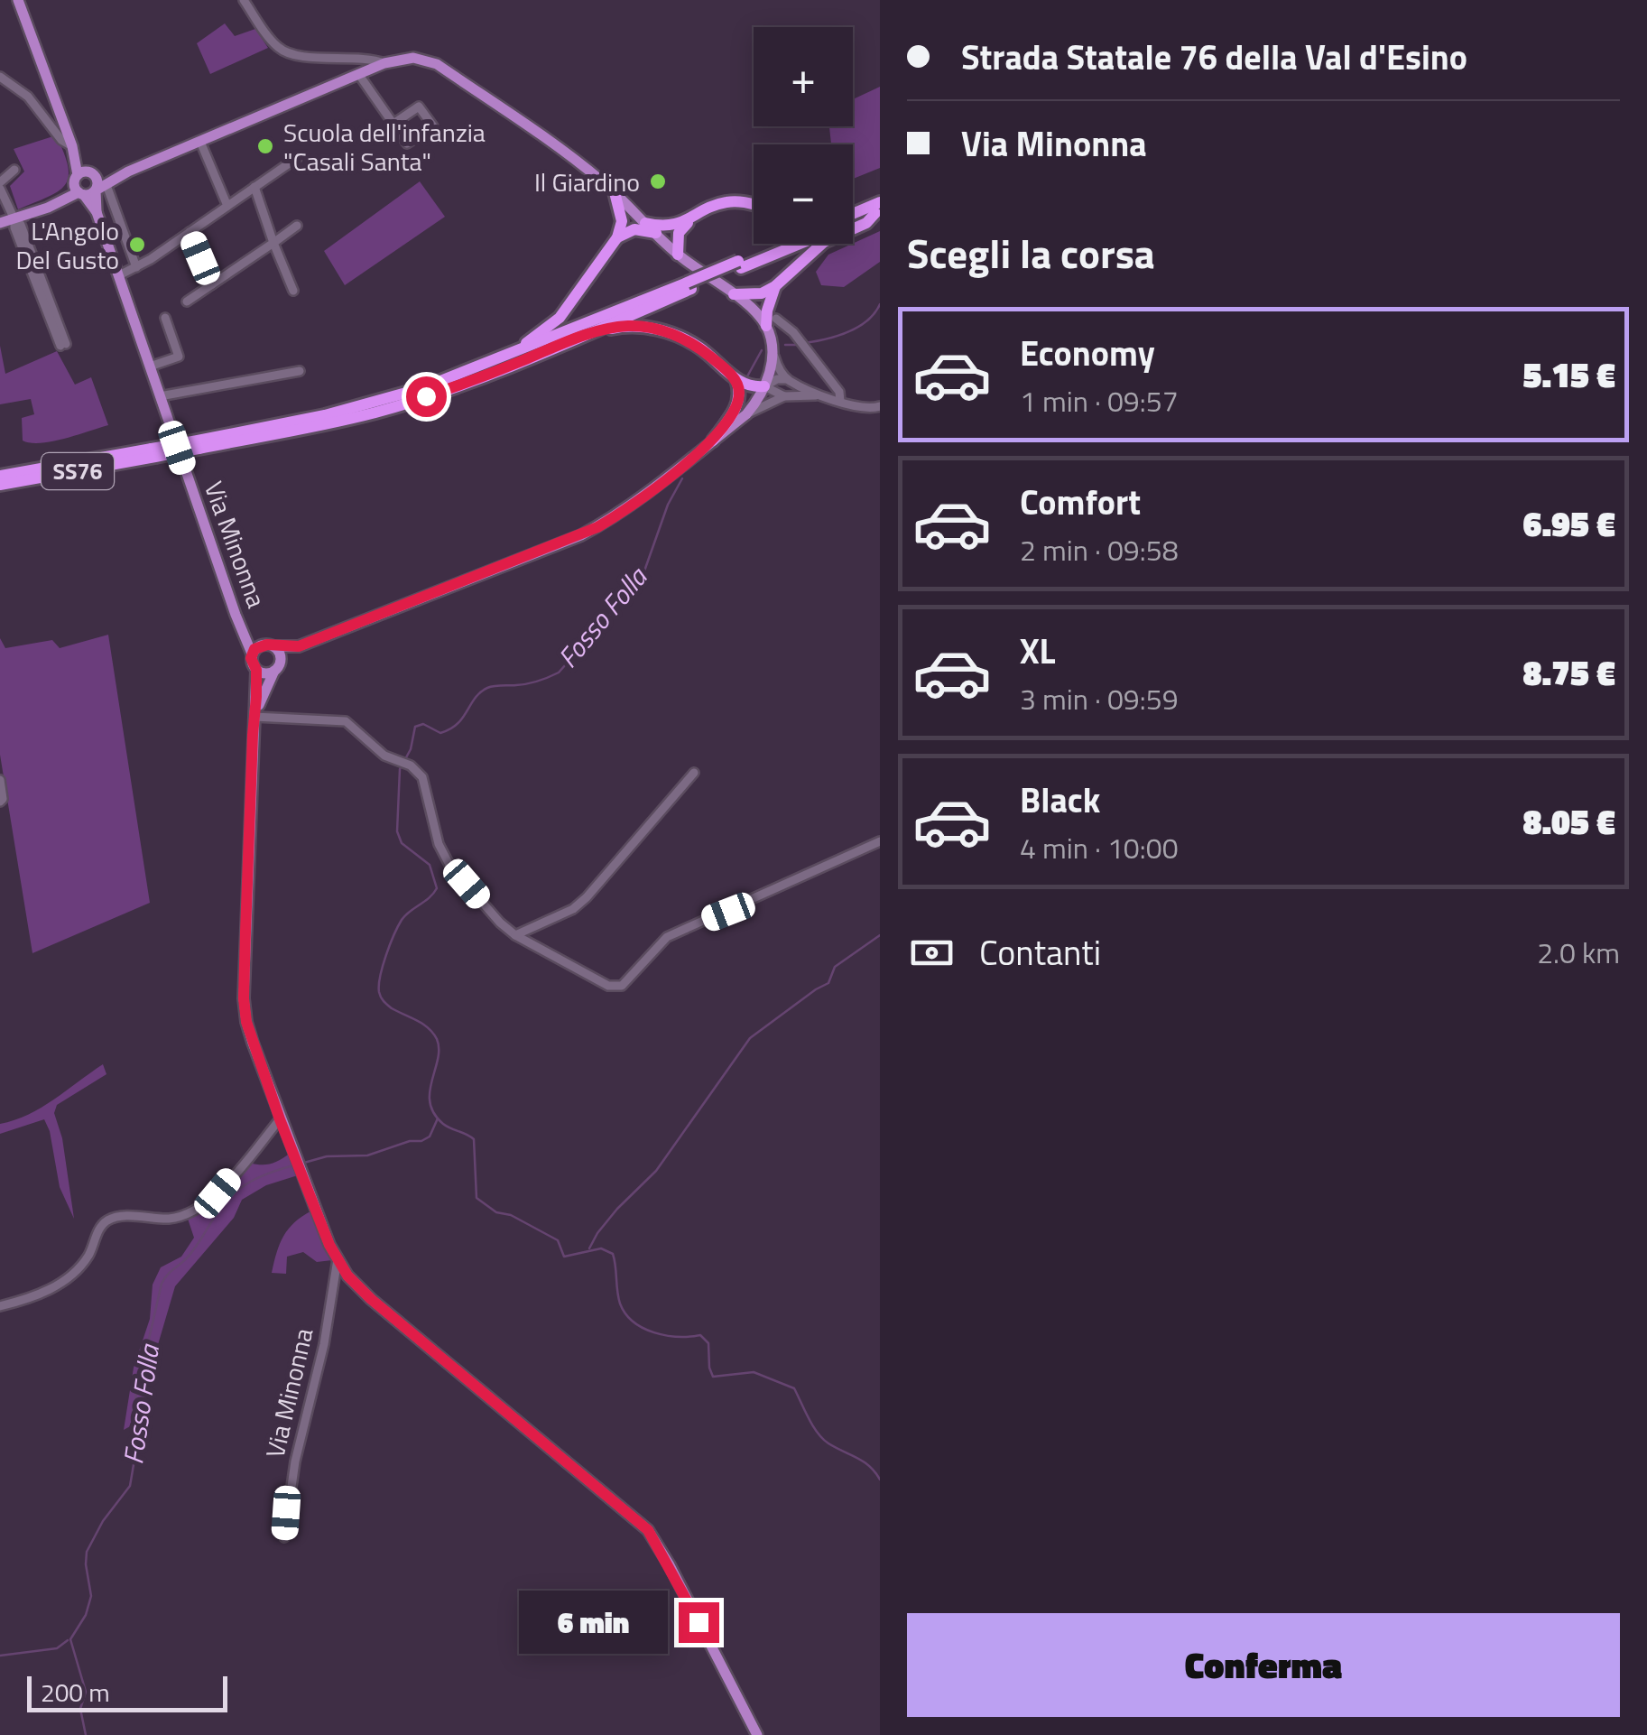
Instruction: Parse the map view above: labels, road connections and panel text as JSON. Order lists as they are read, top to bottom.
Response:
{
  "streets": {
    "highway": ["SS76"],
    "main road": ["Via Minonna"]
  },
  "water": ["Fosso Folla"],
  "places": ["Scuola dell'infanzia \"Casali Santa\"", "Il Giardino", "L'Angolo Del Gusto"],
  "scale_bar": "200 m",
  "page": {
    "banner": ["Strada Statale 76 della Val d'Esino", "Via Minonna"],
    "map_buttons": ["+", "−"],
    "heading": "Scegli la corsa",
    "list": [
      {
        "name": "Economy",
        "note": "1 min · 09:57",
        "value": "5.15 €"
      },
      {
        "name": "Comfort",
        "note": "2 min · 09:58",
        "value": "6.95 €"
      },
      {
        "name": "XL",
        "note": "3 min · 09:59",
        "value": "8.75 €"
      },
      {
        "name": "Black",
        "note": "4 min · 10:00",
        "value": "8.05 €"
      }
    ],
    "pay": ["Contanti", "2.0 km"],
    "bubble": "6 min",
    "buttons": "Conferma",
    "scale": "200 m"
  }
}
